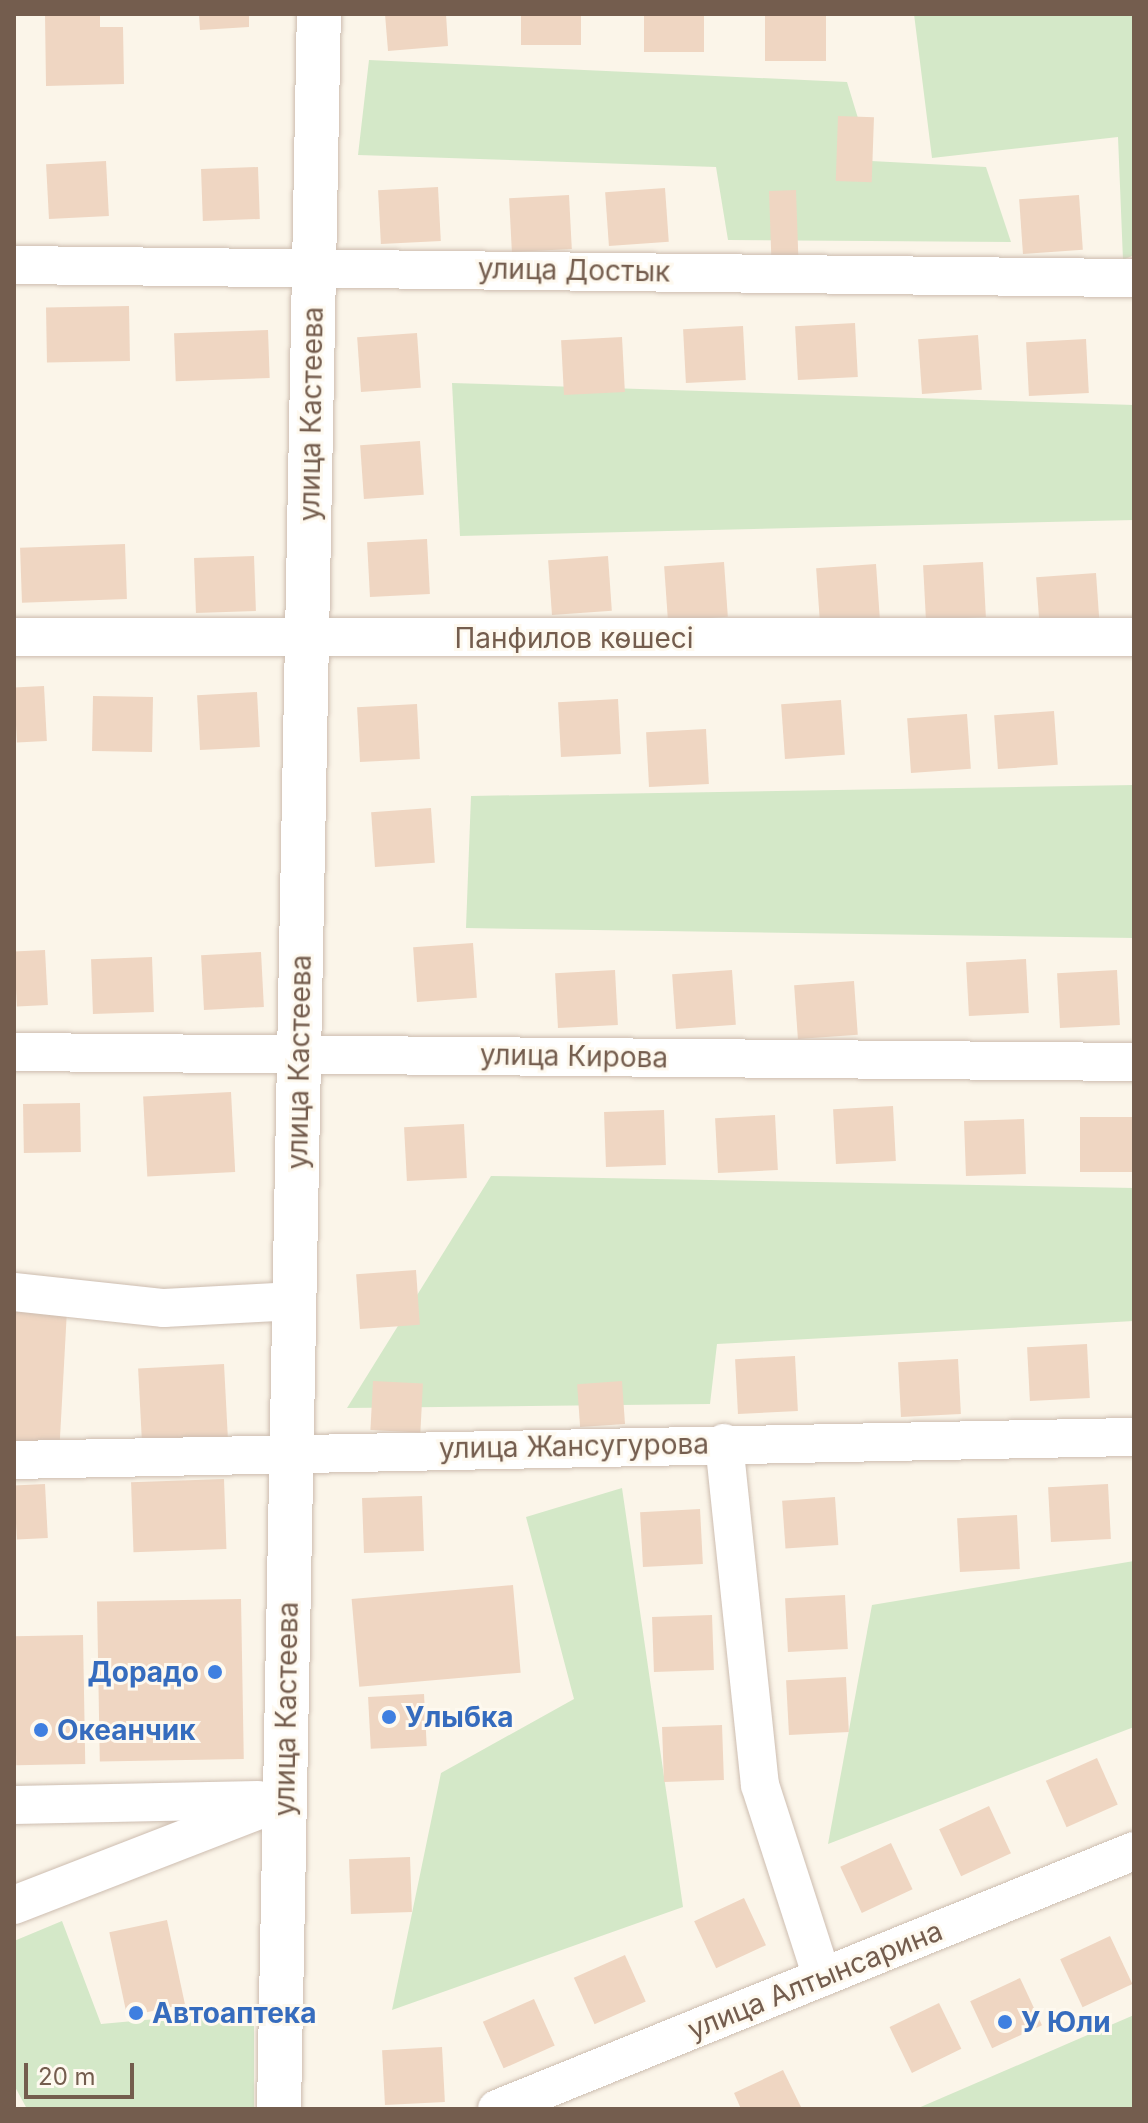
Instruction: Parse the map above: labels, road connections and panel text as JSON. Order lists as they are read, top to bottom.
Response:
{
  "streets": {
    "street": [
      "улица Достык",
      "улица Кастеева",
      "Панфилов көшесі",
      "улица Кирова",
      "улица Жансугурова",
      "улица Алтынсарина"
    ]
  },
  "crossings": [
    ["улица Достык", "улица Кастеева"],
    ["улица Кастеева", "Панфилов көшесі"],
    ["улица Кастеева", "улица Кирова"],
    ["улица Кастеева", "улица Жансугурова"]
  ],
  "places": [
    "Дорадо",
    "Улыбка",
    "Океанчик",
    "Автоаптека",
    "У Юли"
  ],
  "scale_bar": "20 m"
}
